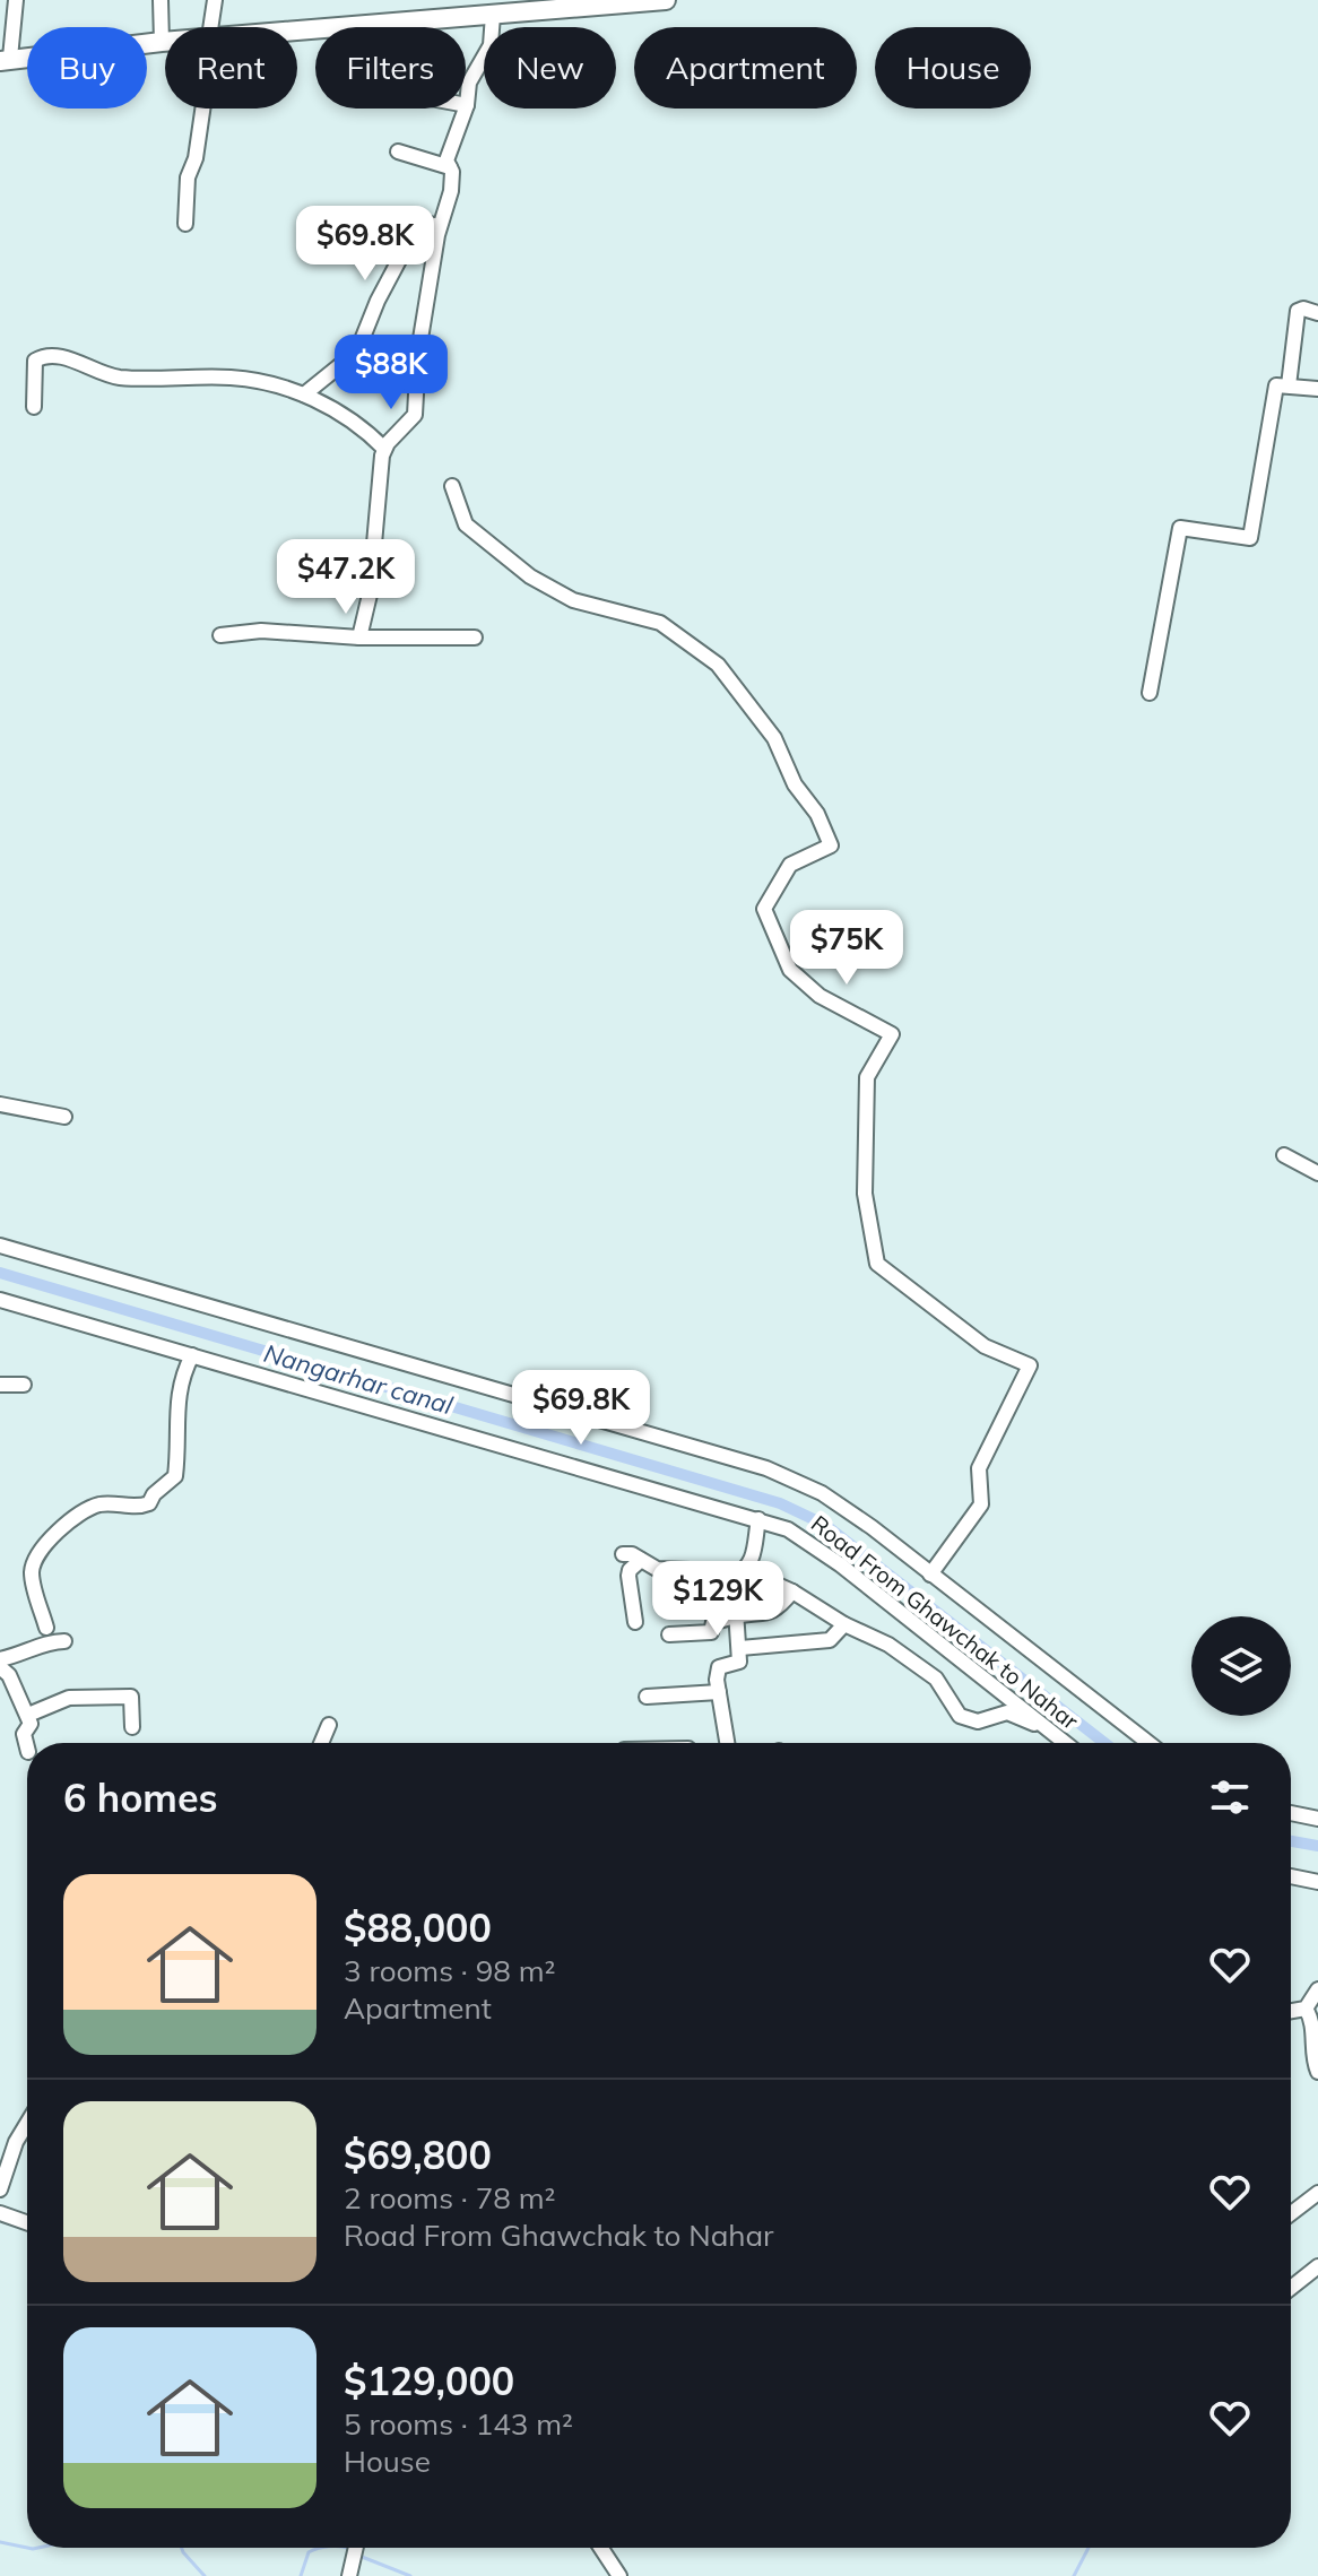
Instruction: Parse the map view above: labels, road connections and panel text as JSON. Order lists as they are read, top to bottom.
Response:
{
  "streets": {
    "street": ["Road From Ghawchak to Nahar"]
  },
  "water": ["Nangarhar canal"],
  "page": {
    "chip": [
      "Buy",
      "Rent",
      "Filters",
      "New",
      "Apartment",
      "House"
    ],
    "price": [
      "$69.8K",
      "$88K",
      "$47.2K",
      "$75K",
      "$69.8K",
      "$129K"
    ],
    "heading": "6 homes",
    "list": [
      {
        "name": "$88,000",
        "note": "3 rooms · 98 m² · Apartment"
      },
      {
        "name": "$69,800",
        "note": "2 rooms · 78 m² · Road From Ghawchak to Nahar"
      },
      {
        "name": "$129,000",
        "note": "5 rooms · 143 m² · House"
      }
    ]
  }
}
